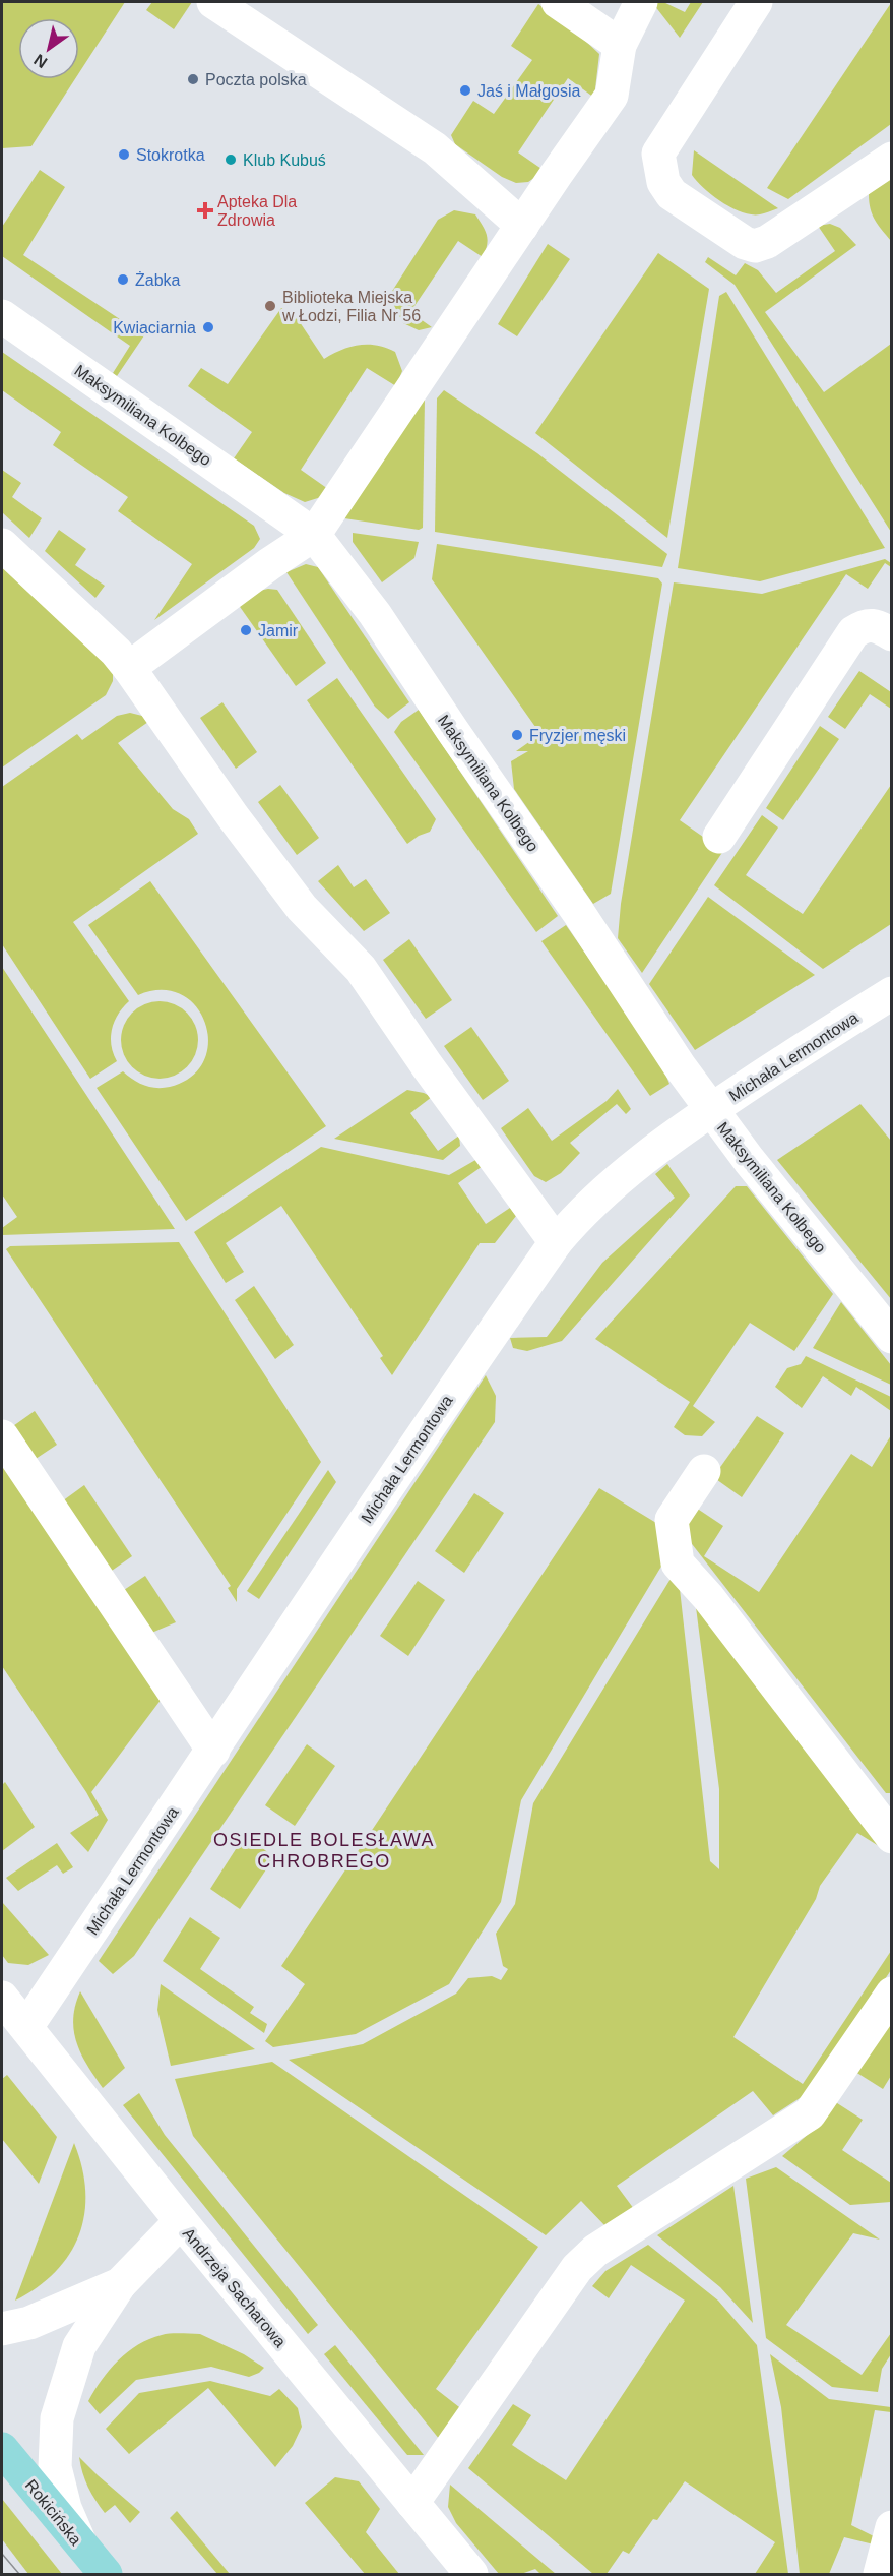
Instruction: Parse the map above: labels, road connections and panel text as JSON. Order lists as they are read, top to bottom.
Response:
{
  "streets": {
    "main road": ["Rokicińska"],
    "street": ["Maksymiliana Kolbego", "Michała Lermontowa", "Andrzeja Sacharowa"]
  },
  "crossings": [
    ["Maksymiliana Kolbego", "Michała Lermontowa"],
    ["Michała Lermontowa", "Andrzeja Sacharowa"]
  ],
  "districts": ["OSIEDLE BOLESŁAWA CHROBREGO"],
  "places": {
    "other": [
      "Poczta polska",
      "Jaś i Małgosia",
      "Stokrotka",
      "Klub Kubuś",
      "Żabka",
      "Biblioteka Miejska w Łodzi, Filia Nr 56",
      "Kwiaciarnia",
      "Jamir",
      "Fryzjer męski"
    ],
    "health": ["Apteka Dla Zdrowia"]
  },
  "north": "bottom left"
}
